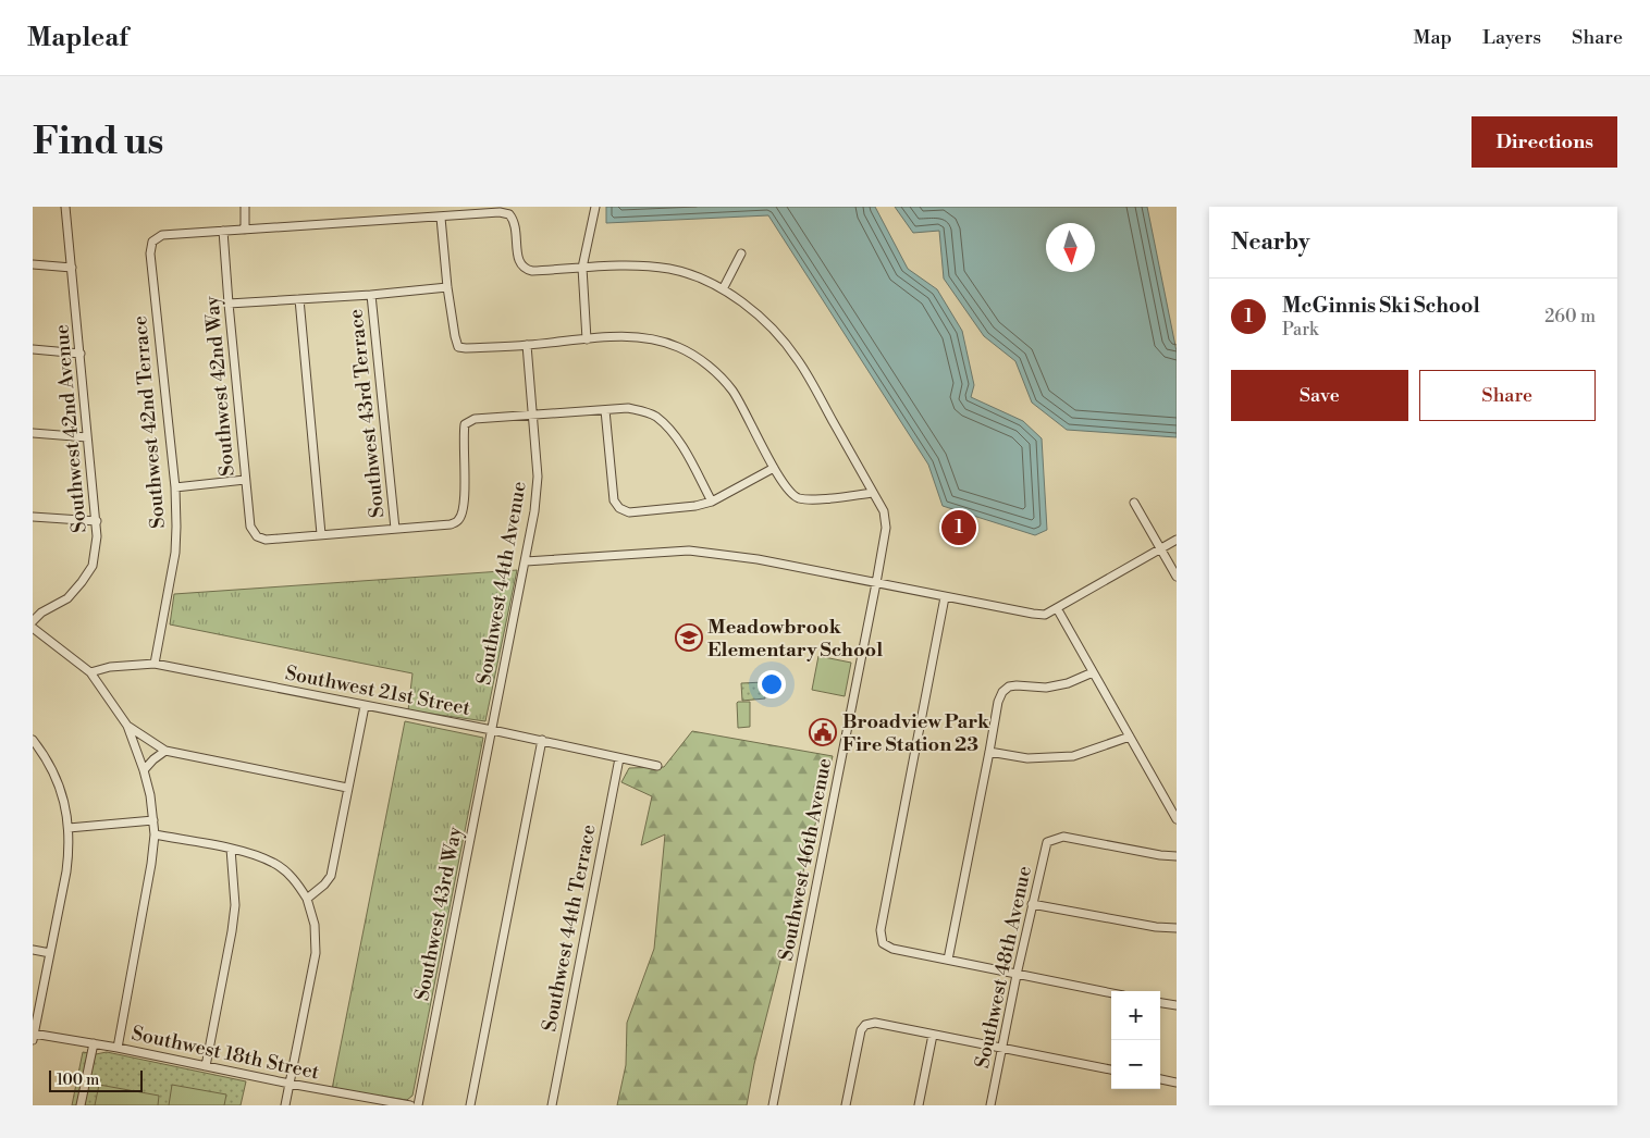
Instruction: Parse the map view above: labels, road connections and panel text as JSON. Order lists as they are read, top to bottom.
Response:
{
  "streets": {
    "street": [
      "Southwest 42nd Way",
      "Southwest 43rd Terrace",
      "Southwest 42nd Terrace",
      "Southwest 42nd Avenue",
      "Southwest 44th Avenue",
      "Southwest 21st Street",
      "Southwest 46th Avenue",
      "Southwest 43rd Way",
      "Southwest 44th Terrace",
      "Southwest 48th Avenue",
      "Southwest 18th Street"
    ]
  },
  "crossings": [
    ["Southwest 42nd Way", "Southwest 42nd Terrace"],
    ["Southwest 42nd Terrace", "Southwest 21st Street"],
    ["Southwest 44th Avenue", "Southwest 21st Street"],
    ["Southwest 44th Avenue", "Southwest 43rd Way"],
    ["Southwest 21st Street", "Southwest 43rd Way"],
    ["Southwest 21st Street", "Southwest 44th Terrace"]
  ],
  "places": {
    "school or university": ["Meadowbrook Elementary School"],
    "public building": ["Broadview Park Fire Station 23"]
  },
  "scale_bar": "100 m",
  "north": "bottom",
  "page": {
    "header": "Mapleaf",
    "nav": ["Map", "Layers", "Share"],
    "buttons": [
      "Directions",
      ["Save", "Share"]
    ],
    "title": "Find us",
    "heading": "Nearby",
    "list": [
      {
        "mark": "1",
        "name": "McGinnis Ski School",
        "note": "Park",
        "value": "260 m"
      }
    ],
    "pins": "1",
    "map_buttons": ["+", "−"],
    "scale": "100 m"
  }
}
